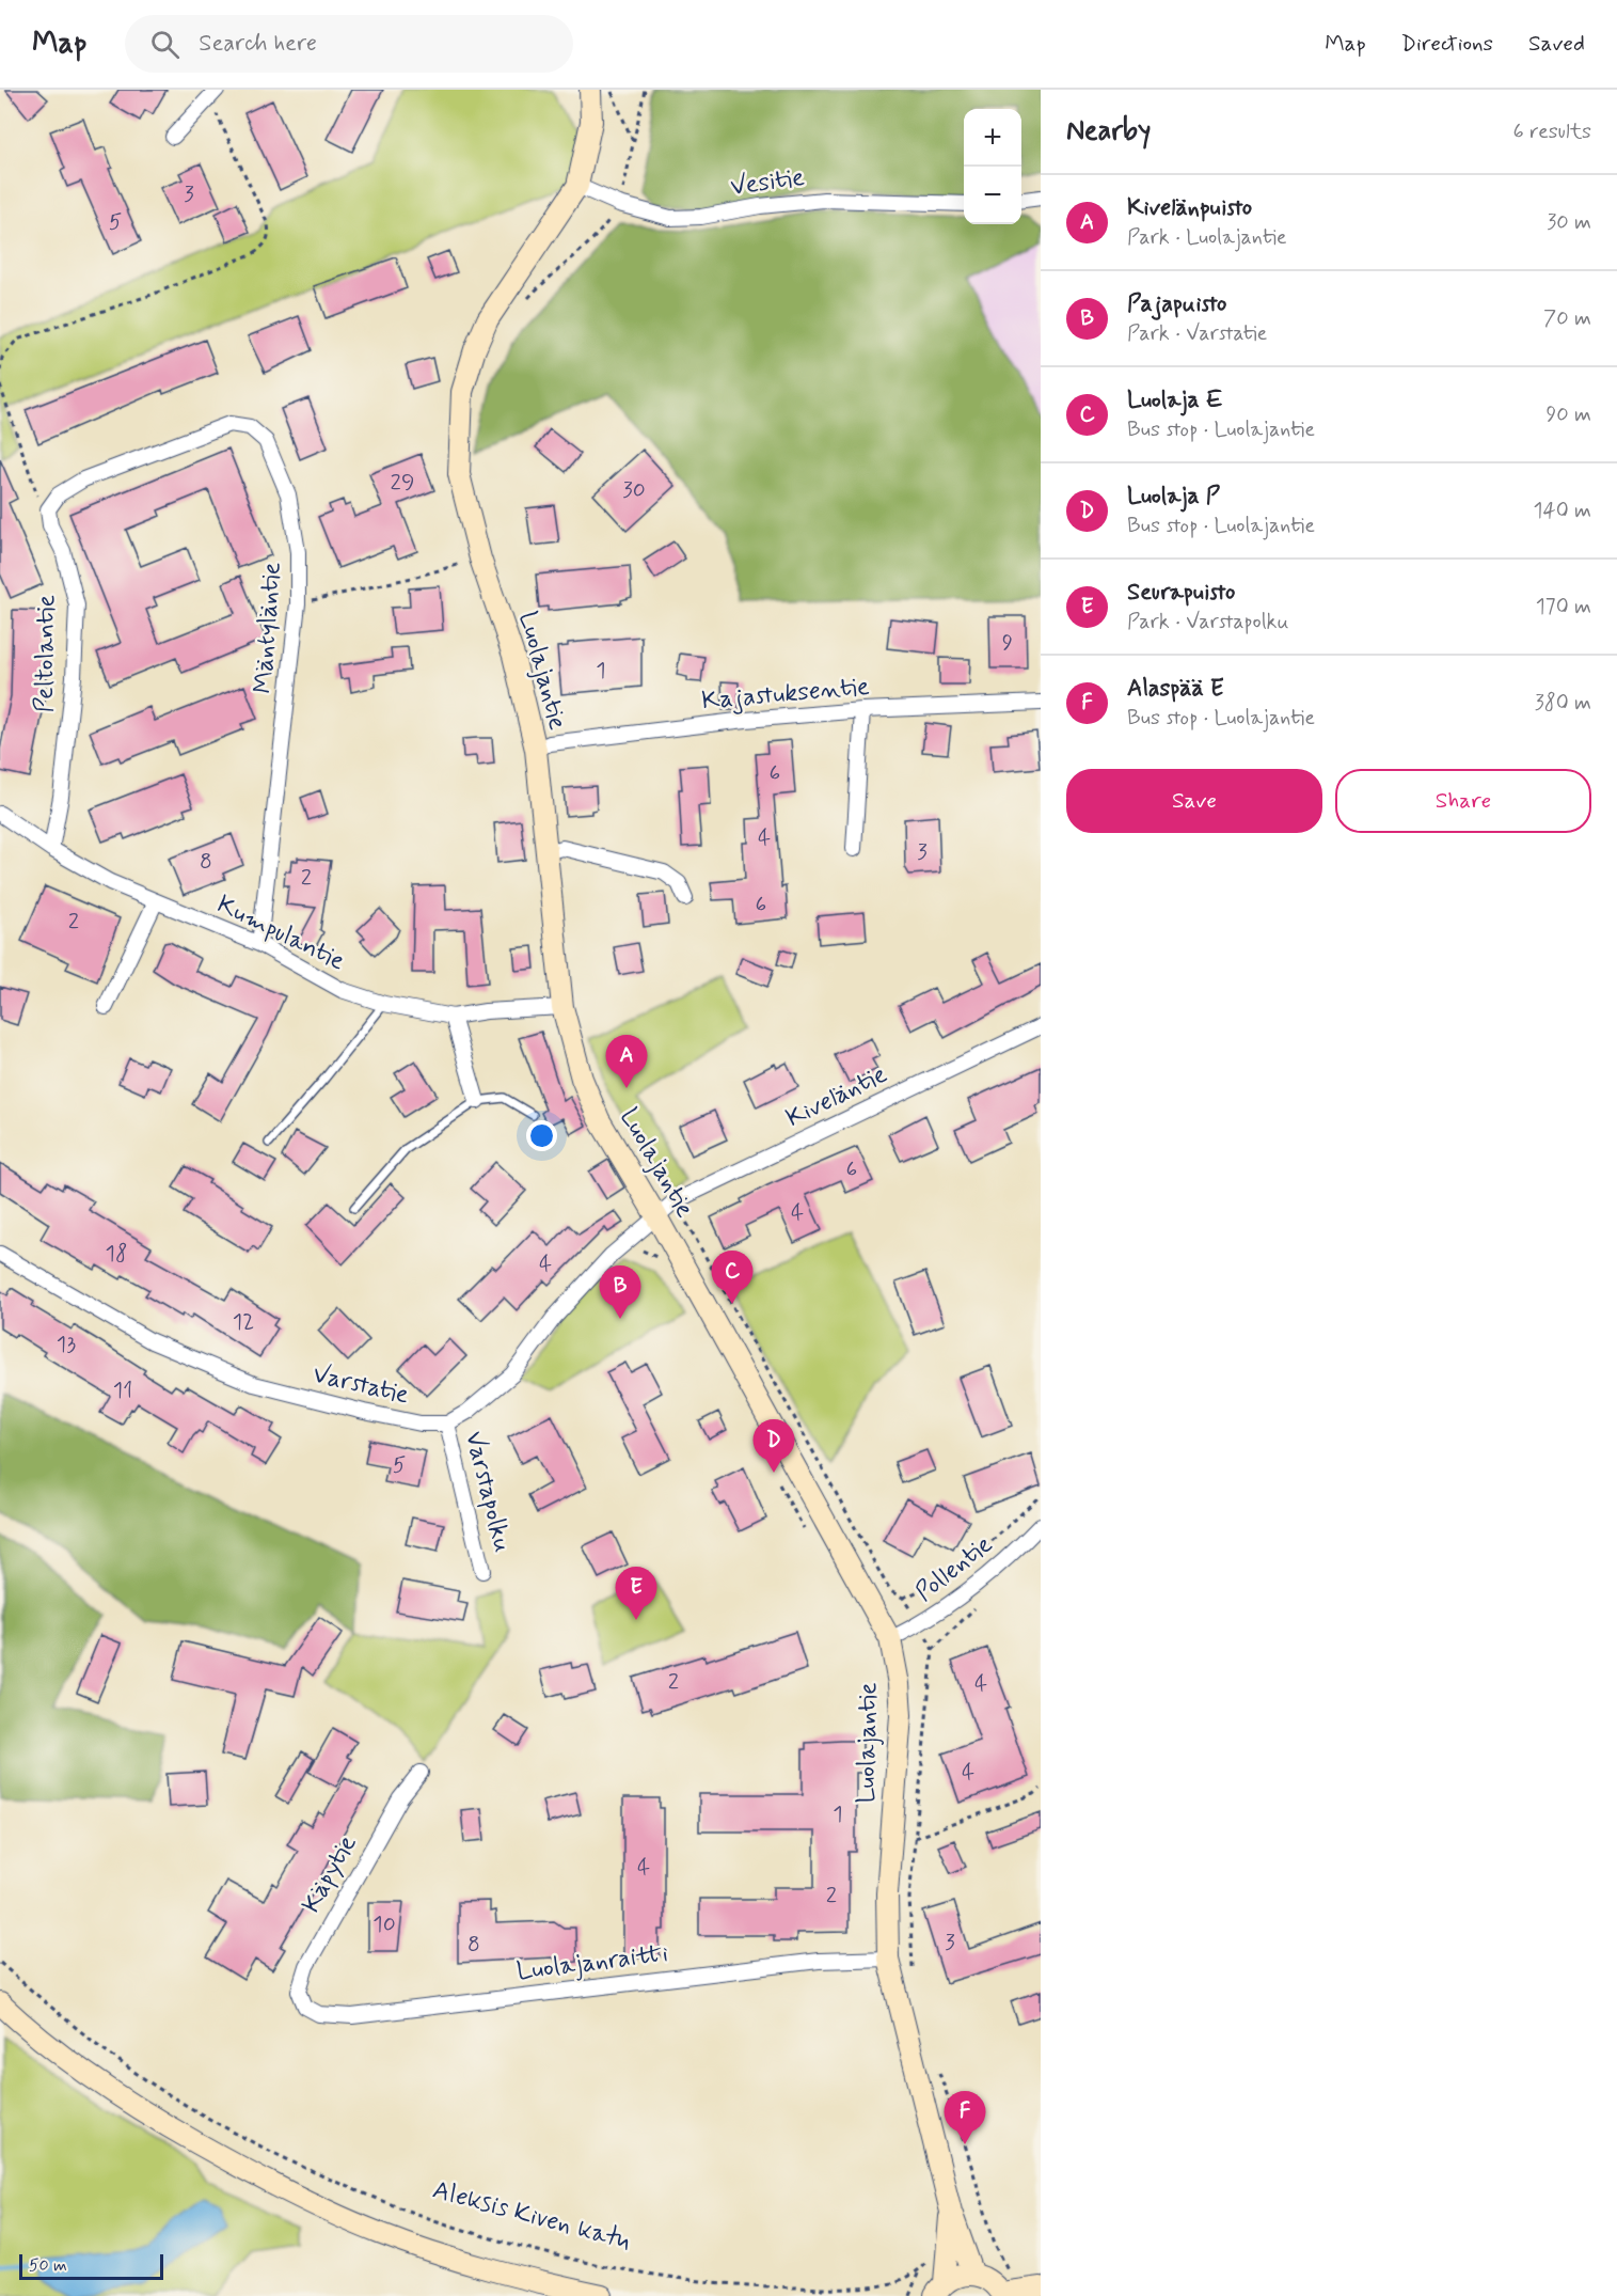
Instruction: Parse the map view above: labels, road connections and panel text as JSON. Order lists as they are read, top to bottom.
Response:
{
  "streets": {
    "main road": ["Luolajantie"],
    "street": [
      "Vesitie",
      "Mäntyläntie",
      "Peltolantie",
      "Kajastuksentie",
      "Kumpulantie",
      "Kiveläntie",
      "Varstatie",
      "Varstapolku",
      "Pollentie",
      "Käpytie",
      "Luolajanraitti"
    ],
    "path": ["Aleksis Kiven katu"]
  },
  "crossings": [
    ["Vesitie", "Luolajantie"],
    ["Mäntyläntie", "Peltolantie"],
    ["Mäntyläntie", "Kumpulantie"],
    ["Peltolantie", "Kumpulantie"],
    ["Luolajantie", "Kajastuksentie"],
    ["Luolajantie", "Kumpulantie"],
    ["Luolajantie", "Kiveläntie"],
    ["Luolajantie", "Pollentie"],
    ["Luolajantie", "Luolajanraitti"],
    ["Luolajantie", "Aleksis Kiven katu"],
    ["Varstatie", "Varstapolku"],
    ["Käpytie", "Luolajanraitti"]
  ],
  "house_numbers": [
    "3",
    "5",
    "29",
    "30",
    "9",
    "1",
    "6",
    "4",
    "3",
    "8",
    "2",
    "6",
    "2",
    "6",
    "4",
    "18",
    "4",
    "12",
    "13",
    "11",
    "5",
    "2",
    "4",
    "4",
    "1",
    "4",
    "2",
    "10",
    "3",
    "8"
  ],
  "scale_bar": "50 m",
  "page": {
    "header": "Map",
    "search": "Search here",
    "nav": ["Map", "Directions", "Saved"],
    "heading": ["Nearby", "6 results"],
    "map_buttons": ["+", "−"],
    "list": [
      {
        "mark": "A",
        "name": "Kivelänpuisto",
        "note": "Park · Luolajantie",
        "value": "30 m"
      },
      {
        "mark": "B",
        "name": "Pajapuisto",
        "note": "Park · Varstatie",
        "value": "70 m"
      },
      {
        "mark": "C",
        "name": "Luolaja E",
        "note": "Bus stop · Luolajantie",
        "value": "90 m"
      },
      {
        "mark": "D",
        "name": "Luolaja P",
        "note": "Bus stop · Luolajantie",
        "value": "140 m"
      },
      {
        "mark": "E",
        "name": "Seurapuisto",
        "note": "Park · Varstapolku",
        "value": "170 m"
      },
      {
        "mark": "F",
        "name": "Alaspää E",
        "note": "Bus stop · Luolajantie",
        "value": "380 m"
      }
    ],
    "buttons": ["Save", "Share"],
    "pins": [
      "A",
      "C",
      "B",
      "D",
      "E",
      "F"
    ],
    "scale": "50 m"
  }
}
